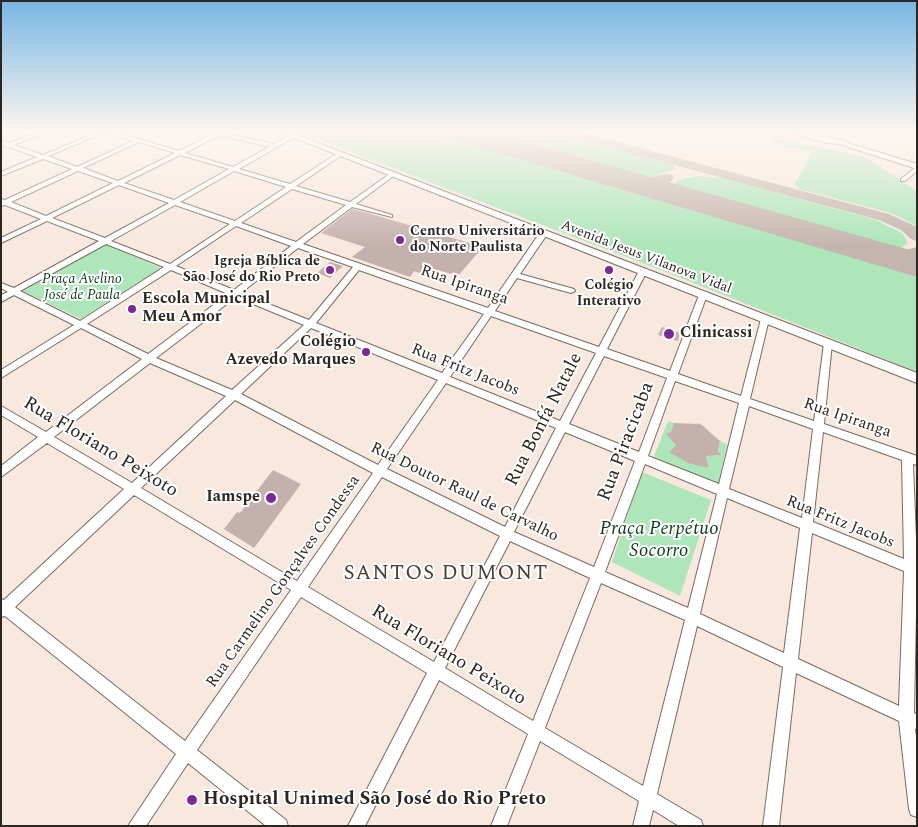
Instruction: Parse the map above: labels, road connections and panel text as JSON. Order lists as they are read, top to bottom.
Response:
{
  "streets": {
    "street": [
      "Avenida Jesus Vilanova Vidal",
      "Rua Ipiranga",
      "Rua Fritz Jacobs",
      "Rua Bonfá Natale",
      "Rua Piracicaba",
      "Rua Floriano Peixoto",
      "Rua Doutor Raul de Carvalho",
      "Rua Carmelino Gonçalves Condessa"
    ]
  },
  "crossings": [
    ["Avenida Jesus Vilanova Vidal", "Rua Bonfá Natale"],
    ["Avenida Jesus Vilanova Vidal", "Rua Piracicaba"],
    ["Avenida Jesus Vilanova Vidal", "Rua Carmelino Gonçalves Condessa"],
    ["Rua Ipiranga", "Rua Bonfá Natale"],
    ["Rua Ipiranga", "Rua Piracicaba"],
    ["Rua Ipiranga", "Rua Carmelino Gonçalves Condessa"],
    ["Rua Fritz Jacobs", "Rua Bonfá Natale"],
    ["Rua Fritz Jacobs", "Rua Piracicaba"],
    ["Rua Fritz Jacobs", "Rua Carmelino Gonçalves Condessa"],
    ["Rua Bonfá Natale", "Rua Floriano Peixoto"],
    ["Rua Bonfá Natale", "Rua Doutor Raul de Carvalho"],
    ["Rua Piracicaba", "Rua Floriano Peixoto"],
    ["Rua Piracicaba", "Rua Doutor Raul de Carvalho"],
    ["Rua Floriano Peixoto", "Rua Carmelino Gonçalves Condessa"],
    ["Rua Doutor Raul de Carvalho", "Rua Carmelino Gonçalves Condessa"]
  ],
  "districts": ["SANTOS DUMONT"],
  "parks": ["Praça Avelino José de Paula", "Praça Perpétuo Socorro"],
  "places": [
    "Centro Universitário do Norte Paulista",
    "Igreja Bíblica de São José do Rio Preto",
    "Colégio Interativo",
    "Escola Municipal Meu Amor",
    "Clinicassi",
    "Colégio Azevedo Marques",
    "Iamspe",
    "Hospital Unimed São José do Rio Preto"
  ]
}
